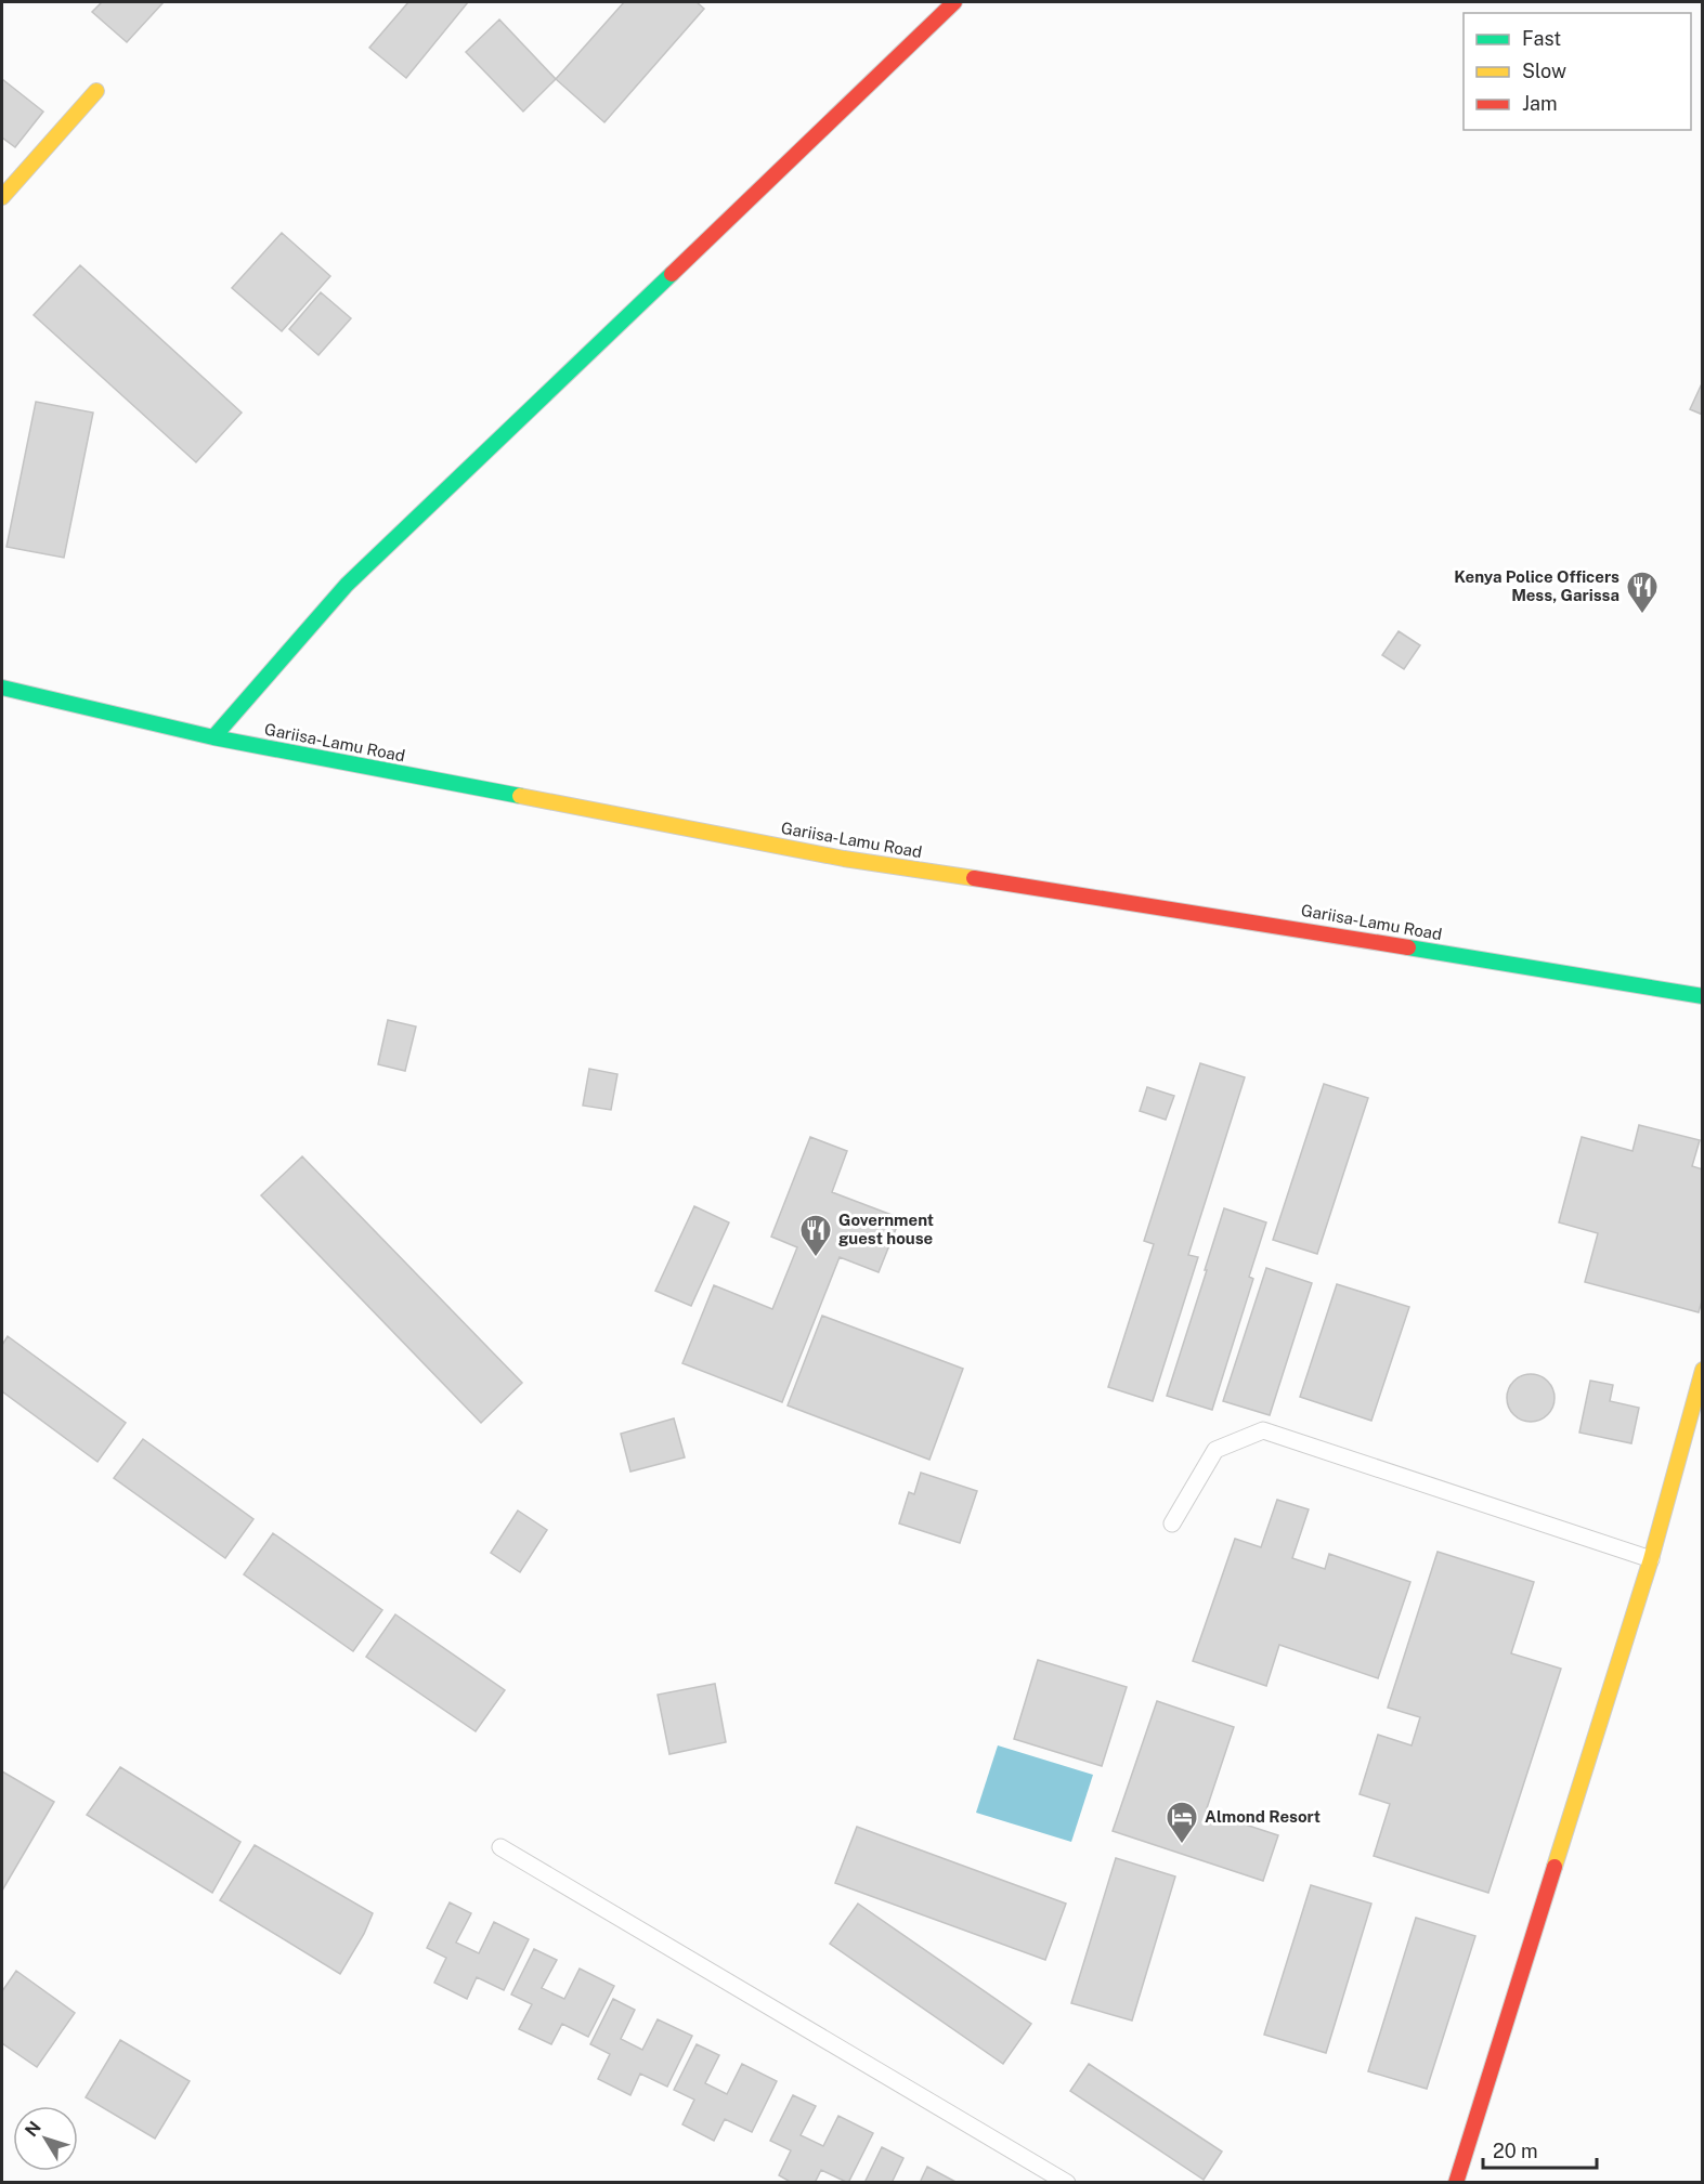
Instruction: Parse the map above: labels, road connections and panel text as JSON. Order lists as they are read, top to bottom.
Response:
{
  "streets": {
    "street": ["Gariisa-Lamu Road"]
  },
  "places": {
    "restaurant": ["Kenya Police Officers Mess, Garissa", "Government guest house"],
    "hotel": ["Almond Resort"]
  },
  "legend": ["Fast", "Slow", "Jam"],
  "scale_bar": "20 m",
  "north": "top left"
}
